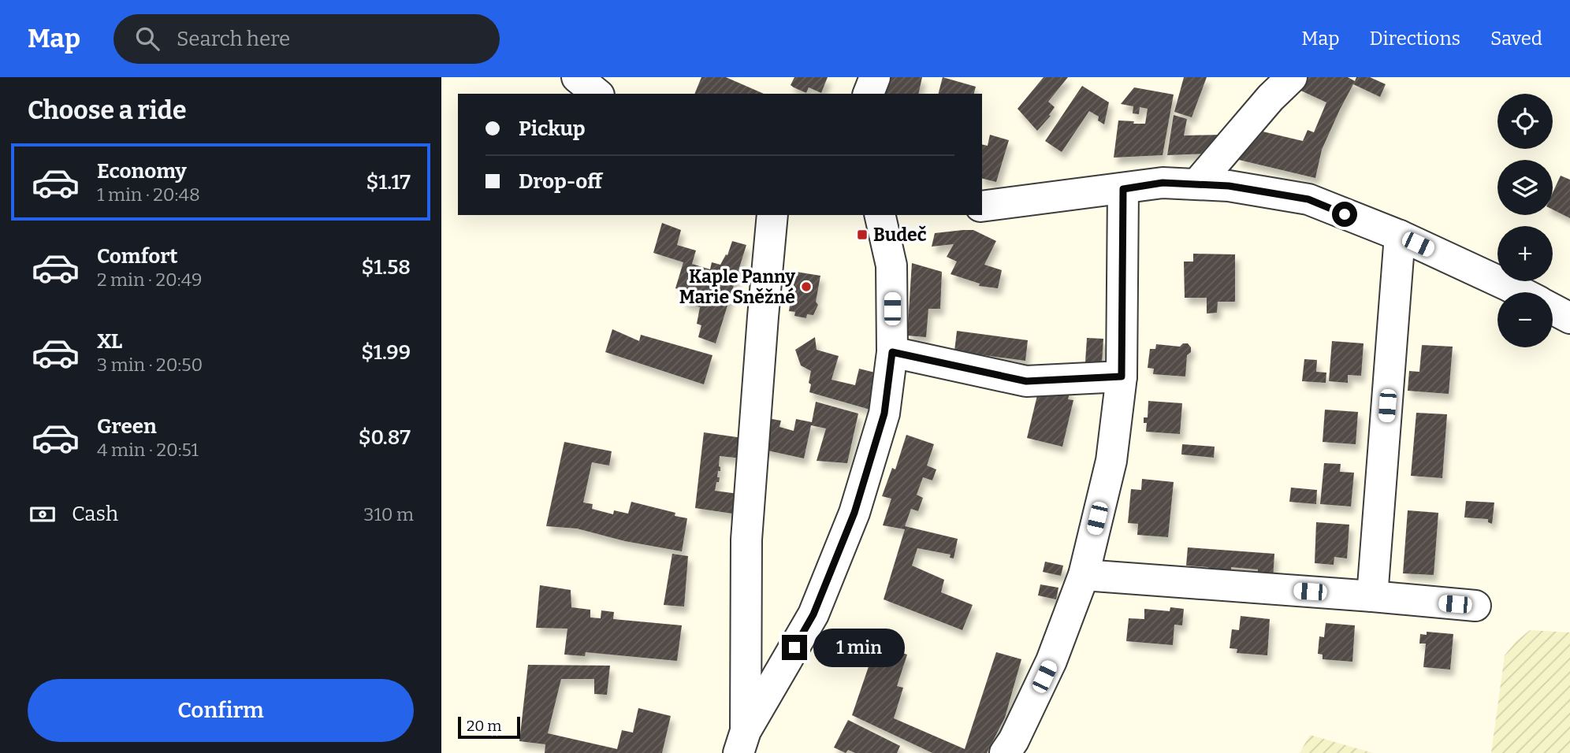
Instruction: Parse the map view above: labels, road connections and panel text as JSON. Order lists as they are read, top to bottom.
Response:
{
  "places": {
    "transit": ["Budeč"],
    "other": ["Kaple Panny Marie Sněžné"]
  },
  "scale_bar": "20 m",
  "page": {
    "header": "Map",
    "search": "Search here",
    "nav": ["Map", "Directions", "Saved"],
    "heading": "Choose a ride",
    "map_buttons": ["+", "−"],
    "banner": ["Pickup", "Drop-off"],
    "list": [
      {
        "name": "Economy",
        "note": "1 min · 20:48",
        "value": "$1.17"
      },
      {
        "name": "Comfort",
        "note": "2 min · 20:49",
        "value": "$1.58"
      },
      {
        "name": "XL",
        "note": "3 min · 20:50",
        "value": "$1.99"
      },
      {
        "name": "Green",
        "note": "4 min · 20:51",
        "value": "$0.87"
      }
    ],
    "pay": ["Cash", "310 m"],
    "bubble": "1 min",
    "buttons": "Confirm",
    "scale": "20 m"
  }
}
